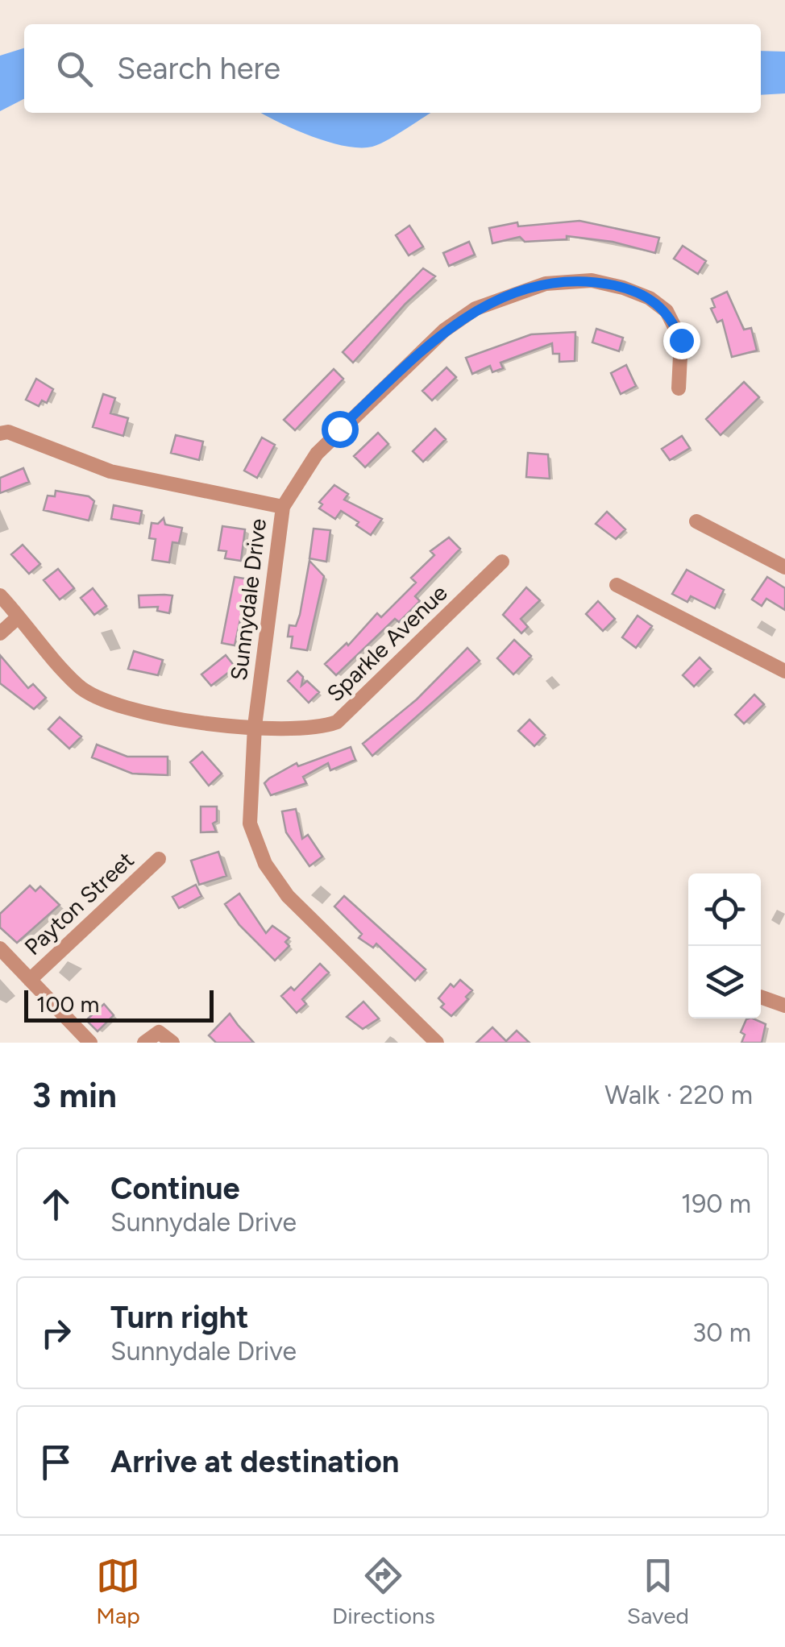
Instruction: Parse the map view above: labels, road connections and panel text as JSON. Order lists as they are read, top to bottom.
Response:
{
  "streets": {
    "street": ["Sunnydale Drive", "Sparkle Avenue", "Payton Street"]
  },
  "crossings": [
    ["Sunnydale Drive", "Sparkle Avenue"]
  ],
  "scale_bar": "100 m",
  "page": {
    "search": "Search here",
    "scale": "100 m",
    "heading": ["3 min", "Walk · 220 m"],
    "list": [
      ["Continue", "Sunnydale Drive", "190 m"],
      ["Turn right", "Sunnydale Drive", "30 m"],
      "Arrive at destination"
    ],
    "nav": ["Map", "Directions", "Saved"]
  }
}
